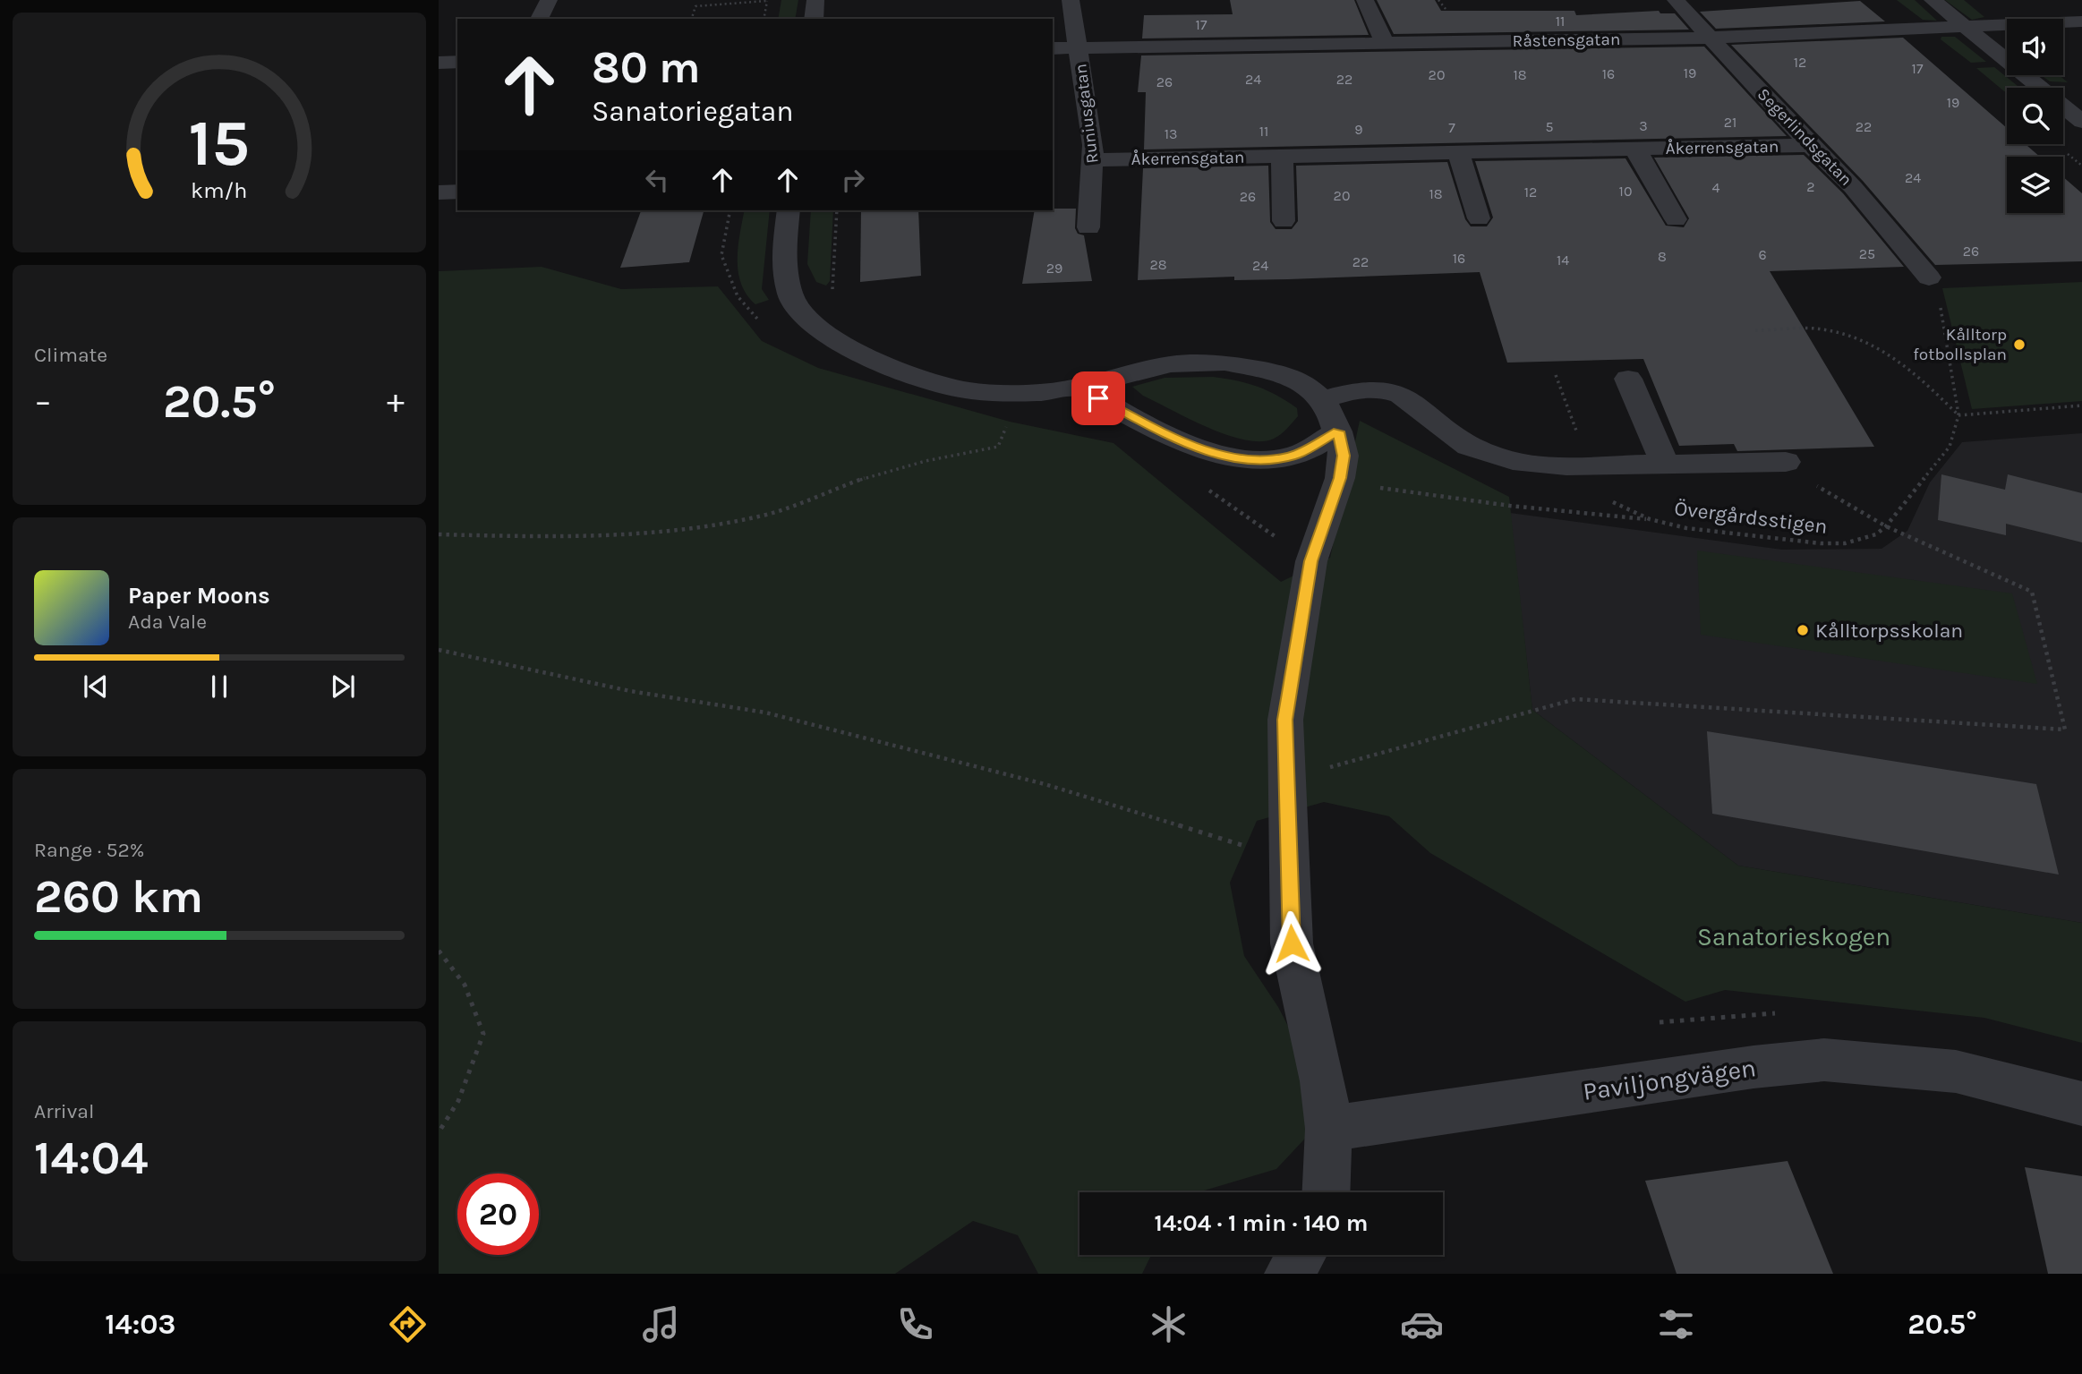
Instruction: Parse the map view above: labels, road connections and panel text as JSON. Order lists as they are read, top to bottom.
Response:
{
  "streets": {
    "street": [
      "Råstensgatan",
      "Runiusgatan",
      "Segerlindsgatan",
      "Åkerrensgatan",
      "Paviljongvägen"
    ],
    "path": ["Övergårdsstigen"]
  },
  "crossings": [
    ["Råstensgatan", "Runiusgatan"],
    ["Råstensgatan", "Segerlindsgatan"],
    ["Runiusgatan", "Åkerrensgatan"],
    ["Segerlindsgatan", "Åkerrensgatan"]
  ],
  "parks": ["Sanatorieskogen"],
  "places": ["Kålltorp fotbollsplan", "Kålltorpsskolan"],
  "house_numbers": [
    "11",
    "17",
    "12",
    "17",
    "19",
    "16",
    "20",
    "18",
    "24",
    "22",
    "26",
    "19",
    "21",
    "3",
    "5",
    "22",
    "7",
    "9",
    "11",
    "13",
    "24",
    "2",
    "4",
    "10",
    "12",
    "18",
    "20",
    "26",
    "26",
    "25",
    "6",
    "8",
    "16",
    "14",
    "22",
    "28",
    "24",
    "29"
  ],
  "page": {
    "turn": ["80 m", "Sanatoriegatan"],
    "tile": [
      "Climate",
      ["Range · 52%", "260 km"],
      ["Arrival", "14:04"]
    ],
    "heat": ["−", "20.5°", "+"],
    "song": ["Paper Moons", "Ada Vale"],
    "limit": "20",
    "trip": "14:04 · 1 min · 140 m",
    "tabs": ["14:03", "20.5°"],
    "gauge": ["15", "km/h"]
  }
}
